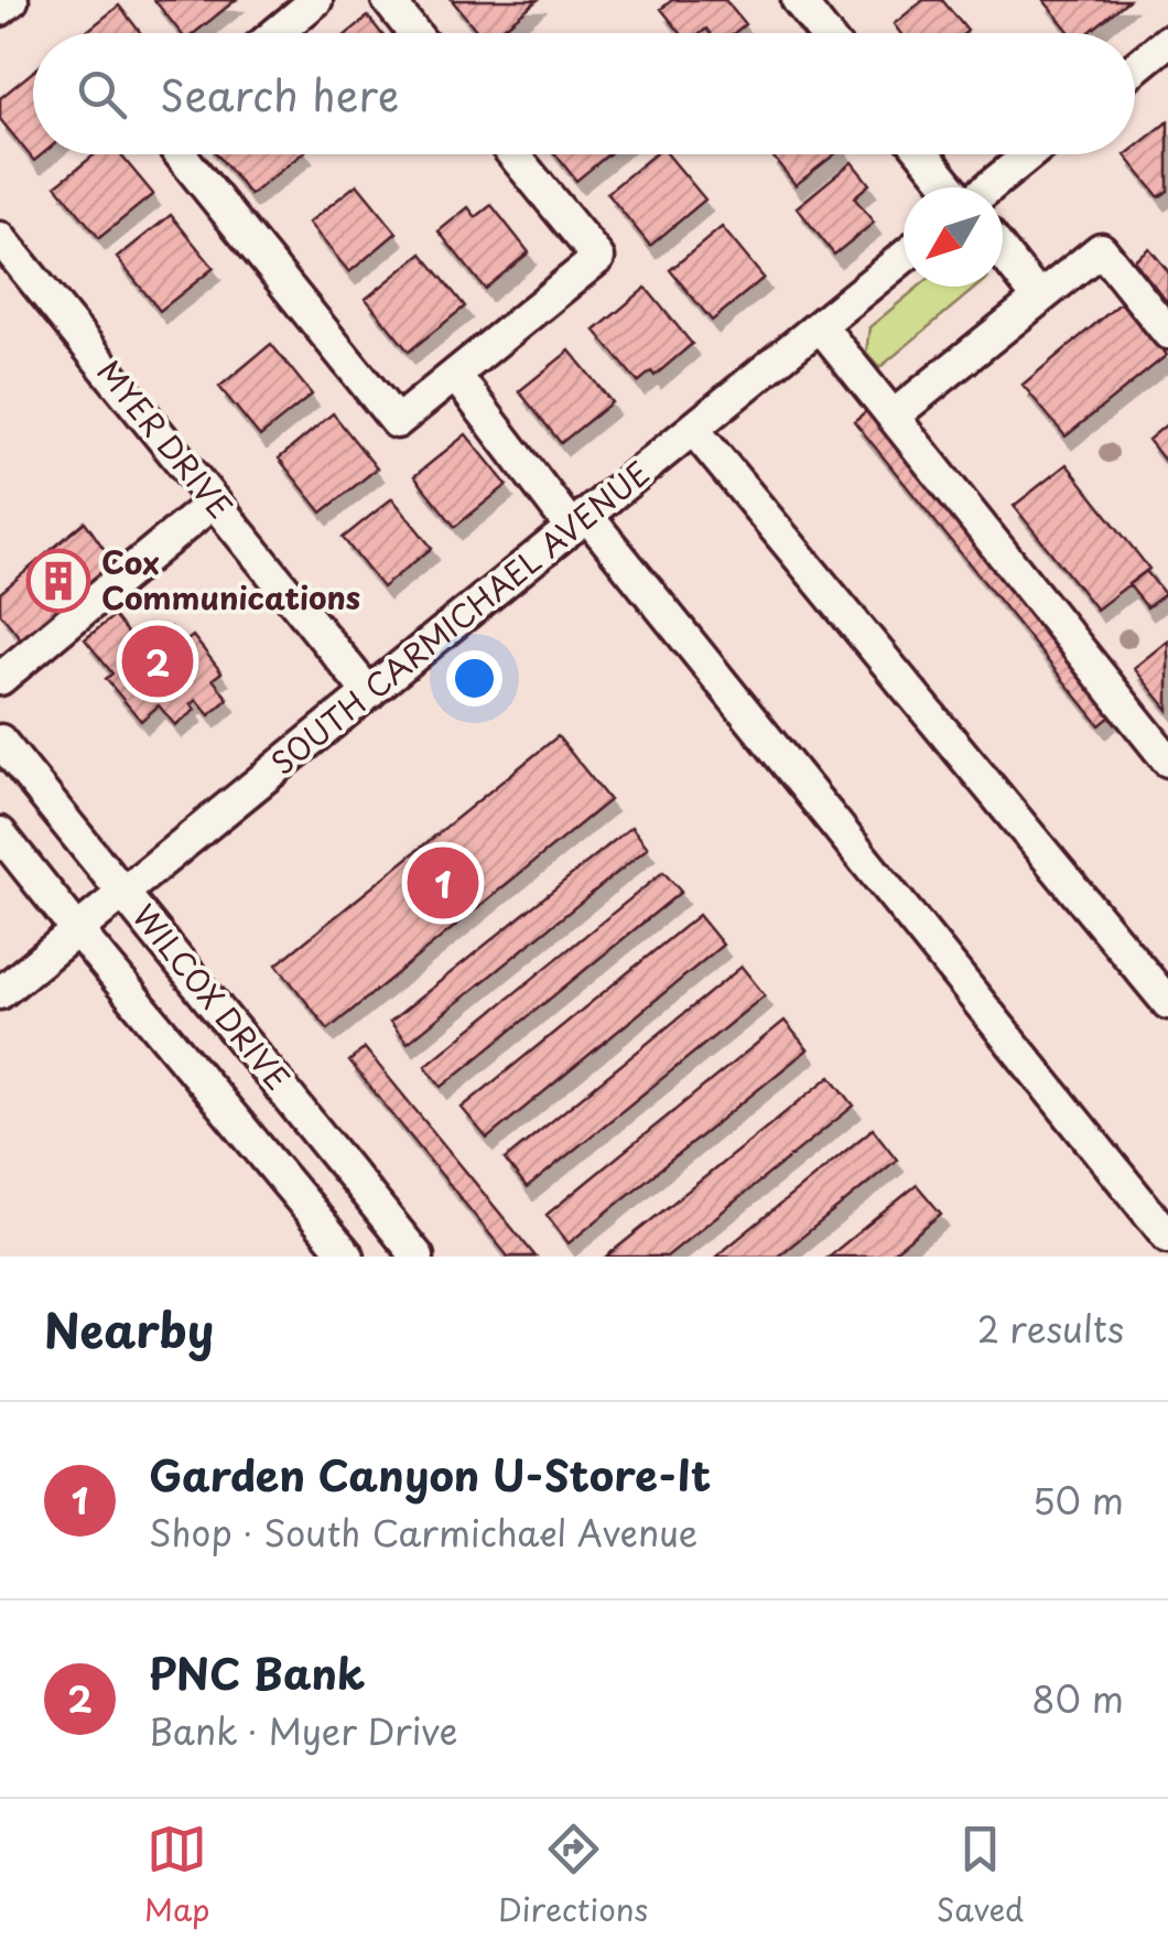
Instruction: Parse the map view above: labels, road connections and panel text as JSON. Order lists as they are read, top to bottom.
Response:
{
  "streets": {
    "street": ["MYER DRIVE", "SOUTH CARMICHAEL AVENUE", "WILCOX DRIVE"]
  },
  "crossings": [
    ["MYER DRIVE", "SOUTH CARMICHAEL AVENUE"],
    ["SOUTH CARMICHAEL AVENUE", "WILCOX DRIVE"]
  ],
  "places": {
    "building": ["Cox Communications"]
  },
  "north": "bottom left",
  "page": {
    "search": "Search here",
    "pins": ["2", "1"],
    "heading": ["Nearby", "2 results"],
    "list": [
      {
        "mark": "1",
        "name": "Garden Canyon U-Store-It",
        "note": "Shop · South Carmichael Avenue",
        "value": "50 m"
      },
      {
        "mark": "2",
        "name": "PNC Bank",
        "note": "Bank · Myer Drive",
        "value": "80 m"
      }
    ],
    "nav": ["Map", "Directions", "Saved"]
  }
}
